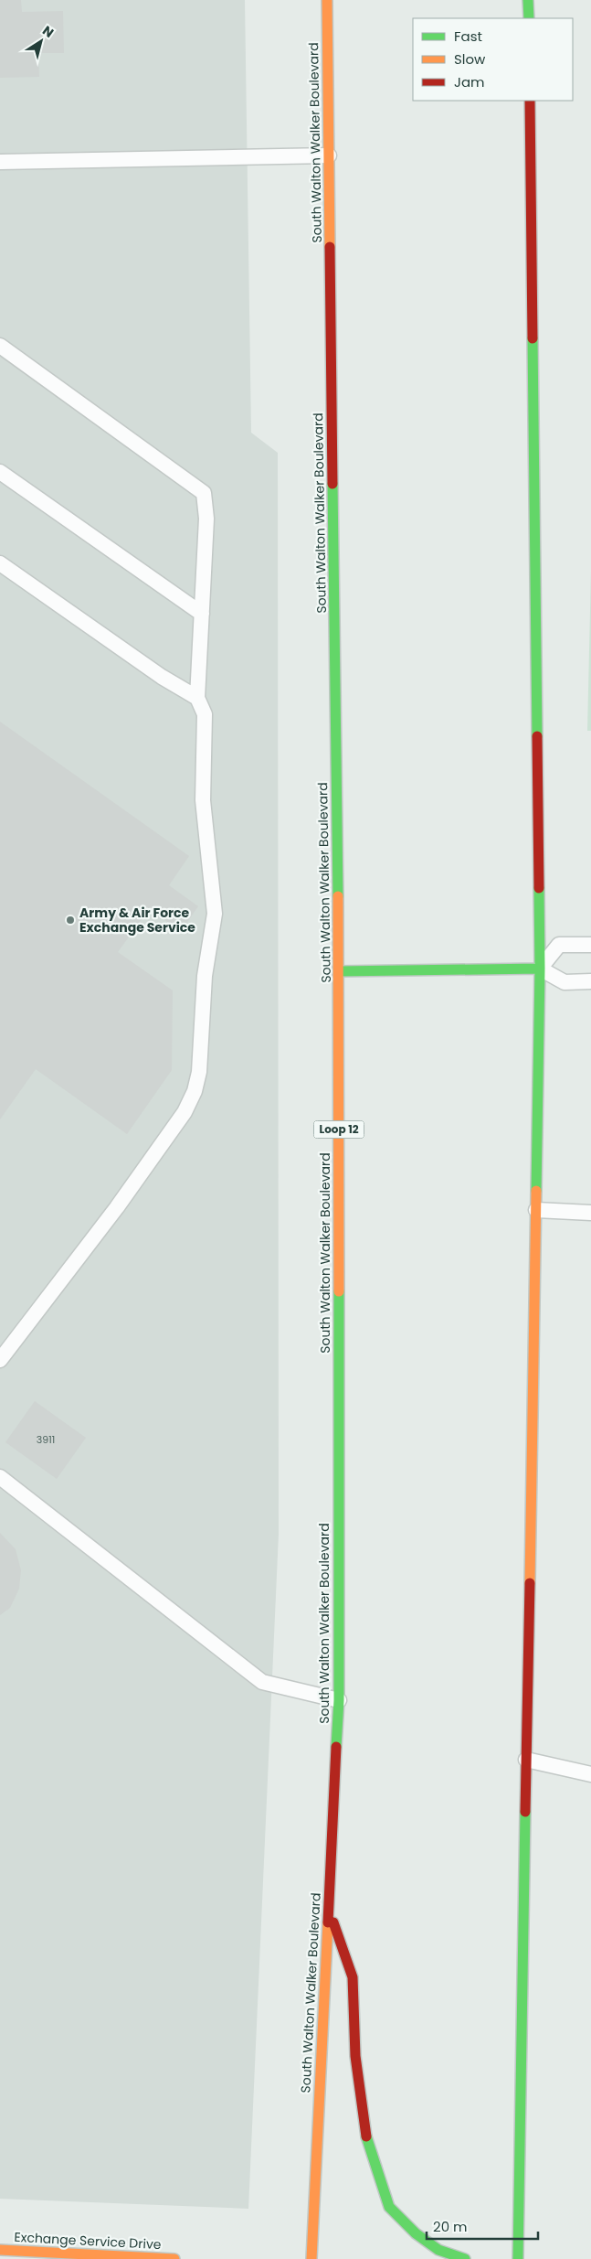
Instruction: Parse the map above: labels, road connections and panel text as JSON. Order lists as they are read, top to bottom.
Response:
{
  "streets": {
    "main road": ["South Walton Walker Boulevard", "Loop 12", "Exchange Service Drive"]
  },
  "places": ["Army & Air Force Exchange Service"],
  "house_numbers": ["3911"],
  "legend": ["Fast", "Slow", "Jam"],
  "scale_bar": "20 m",
  "north": "top right"
}
